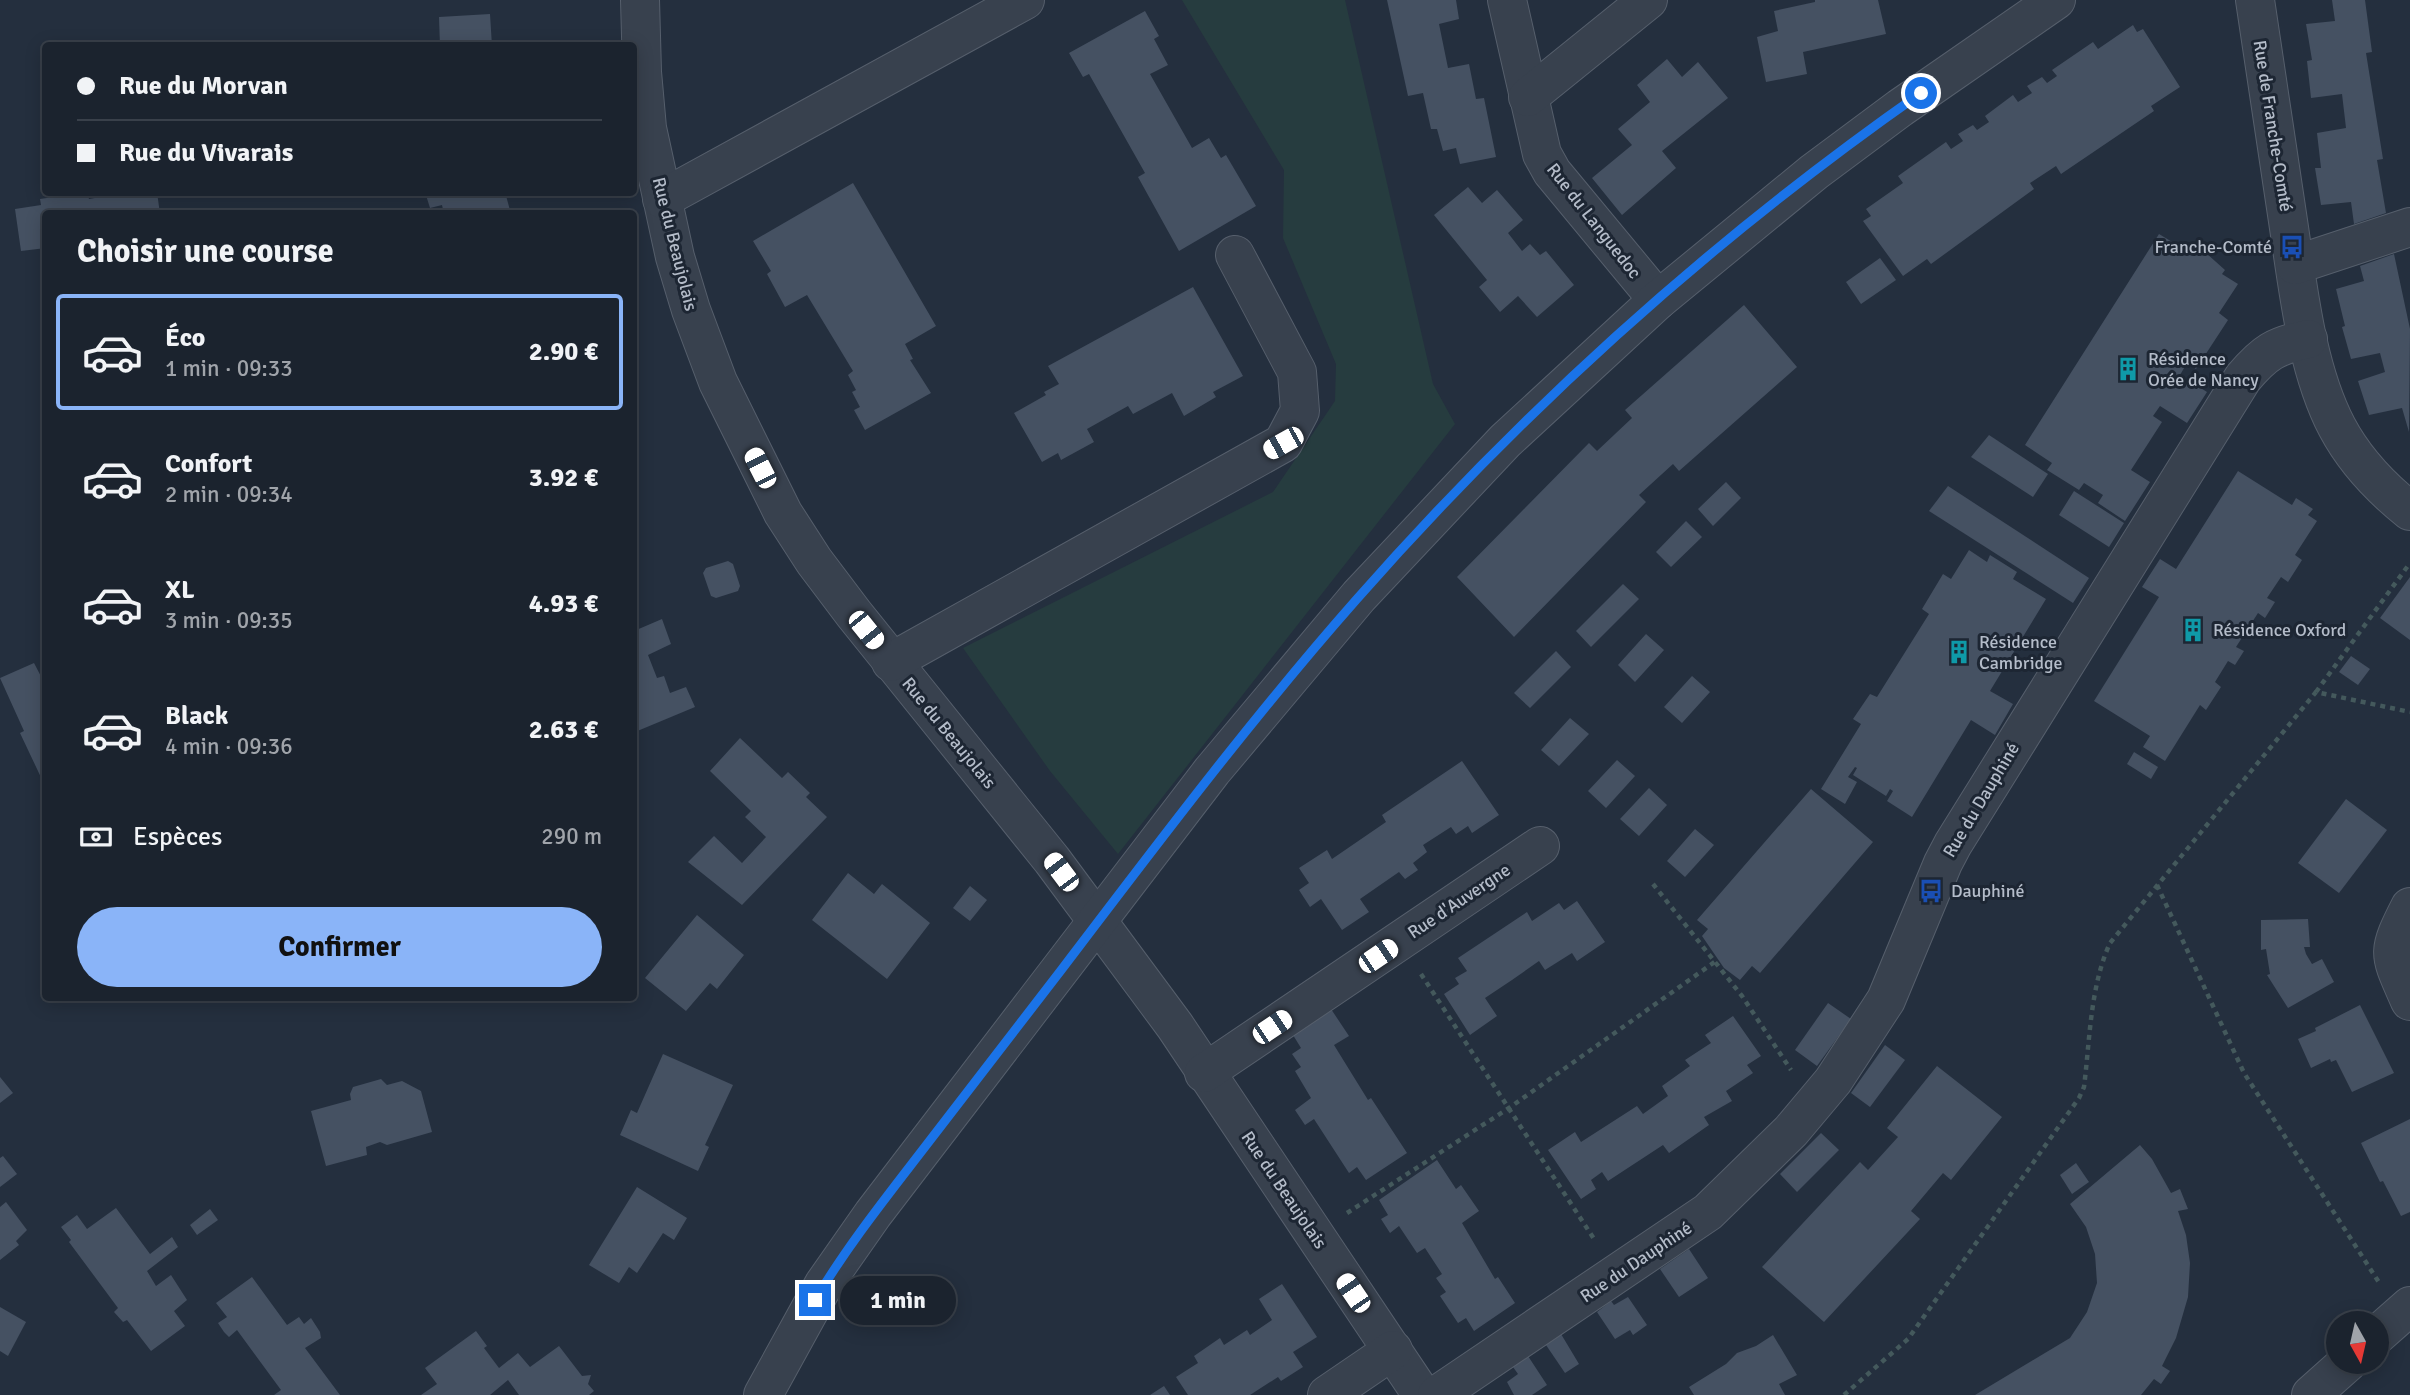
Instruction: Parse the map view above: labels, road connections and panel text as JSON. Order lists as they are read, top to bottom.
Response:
{
  "streets": {
    "street": [
      "Rue de Franche-Comté",
      "Rue du Languedoc",
      "Rue du Beaujolais",
      "Rue du Dauphiné",
      "Rue d'Auvergne"
    ]
  },
  "crossings": [
    ["Rue de Franche-Comté", "Rue du Dauphiné"],
    ["Rue du Beaujolais", "Rue d'Auvergne"]
  ],
  "places": {
    "bus stop": ["Franche-Comté", "Dauphiné"],
    "building": ["Résidence Orée de Nancy", "Résidence Oxford", "Résidence Cambridge"]
  },
  "north": "bottom",
  "page": {
    "banner": ["Rue du Morvan", "Rue du Vivarais"],
    "heading": "Choisir une course",
    "list": [
      {
        "name": "Éco",
        "note": "1 min · 09:33",
        "value": "2.90 €"
      },
      {
        "name": "Confort",
        "note": "2 min · 09:34",
        "value": "3.92 €"
      },
      {
        "name": "XL",
        "note": "3 min · 09:35",
        "value": "4.93 €"
      },
      {
        "name": "Black",
        "note": "4 min · 09:36",
        "value": "2.63 €"
      }
    ],
    "pay": ["Espèces", "290 m"],
    "buttons": "Confirmer",
    "bubble": "1 min"
  }
}
